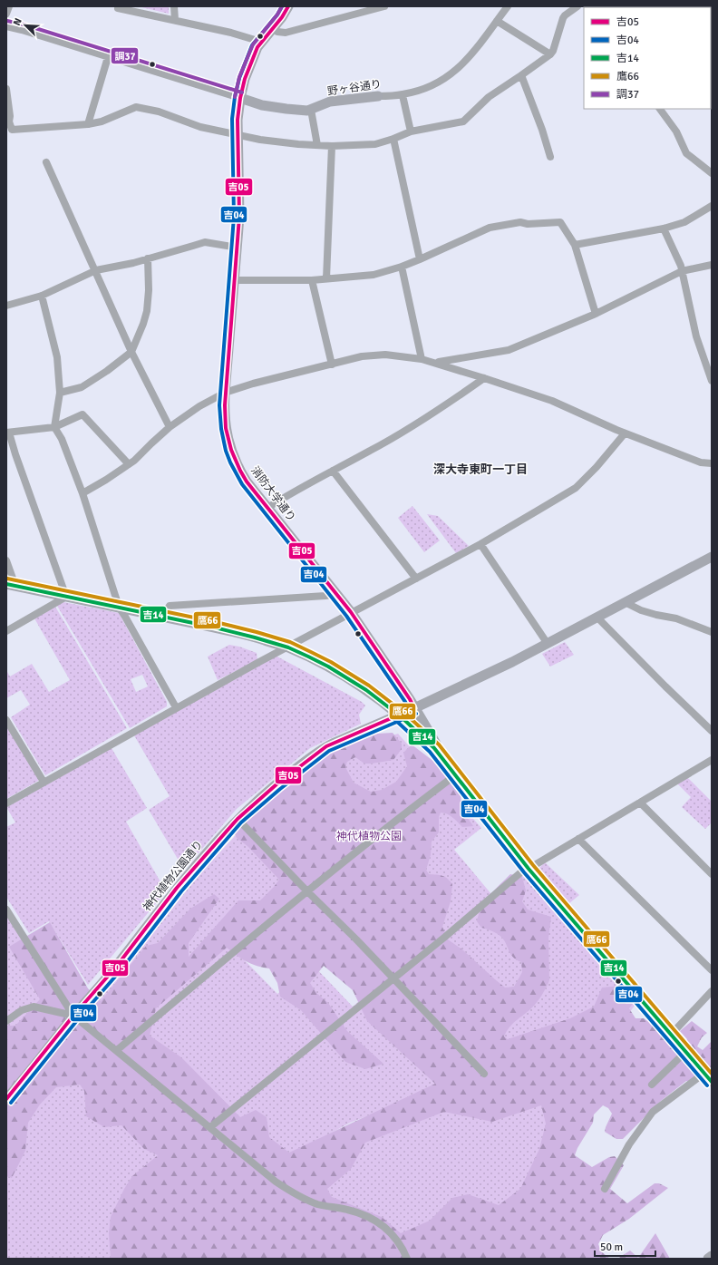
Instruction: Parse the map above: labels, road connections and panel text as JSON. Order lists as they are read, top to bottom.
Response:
{
  "streets": {
    "street": ["野ヶ谷通り", "消防大学通り", "神代植物公園通り"]
  },
  "crossings": [
    ["野ヶ谷通り", "消防大学通り"],
    ["消防大学通り", "神代植物公園通り"]
  ],
  "districts": ["深大寺東町一丁目"],
  "parks": ["神代植物公園"],
  "lines": [
    "transit line 吉05",
    "transit line 吉04",
    "transit line 調37",
    "transit line 鷹66",
    "transit line 吉14"
  ],
  "legend": [
    "吉05",
    "吉04",
    "吉14",
    "鷹66",
    "調37"
  ],
  "scale_bar": "50 m",
  "north": "top left"
}
